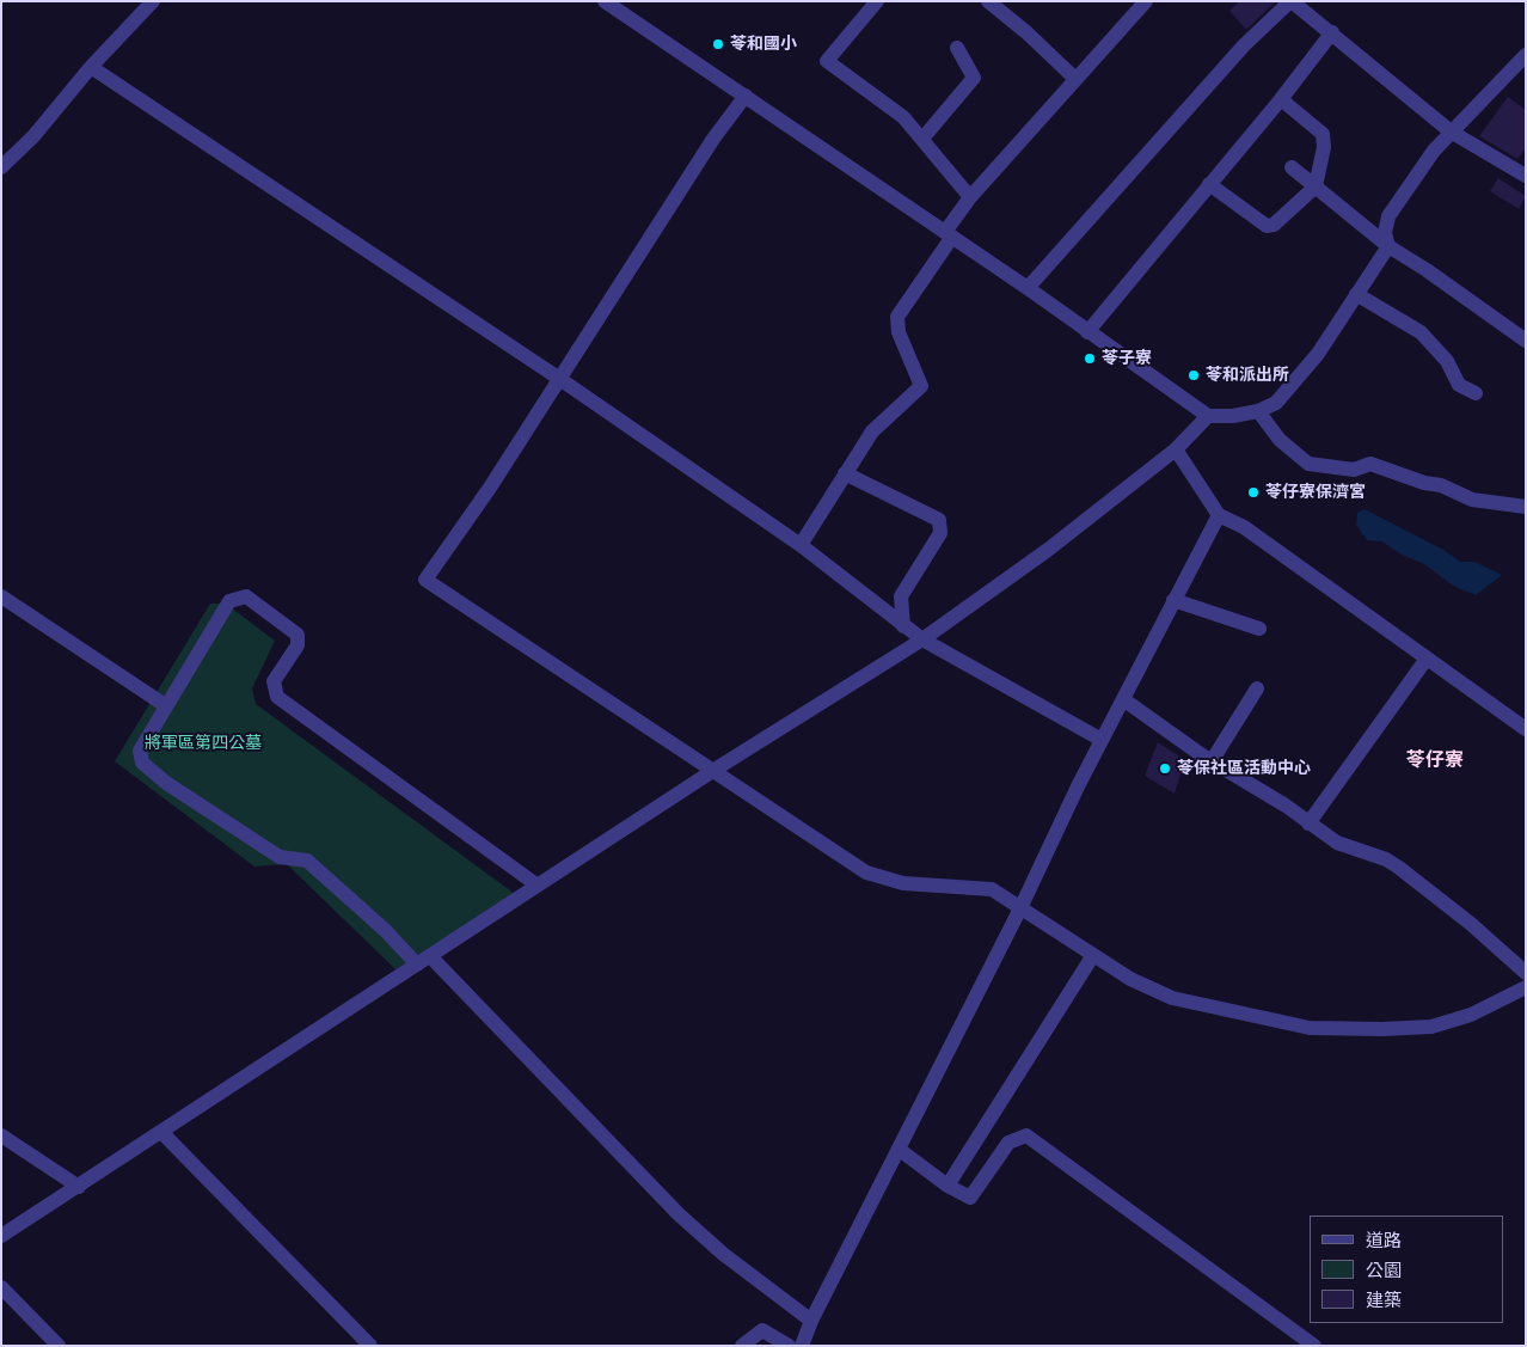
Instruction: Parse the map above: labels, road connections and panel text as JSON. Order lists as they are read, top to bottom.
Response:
{
  "districts": ["苓仔寮"],
  "parks": ["將軍區第四公墓"],
  "places": [
    "苓和國小",
    "苓子寮",
    "苓和派出所",
    "苓仔寮保濟宮",
    "苓保社區活動中心"
  ],
  "legend": ["道路", "公園", "建築"]
}
